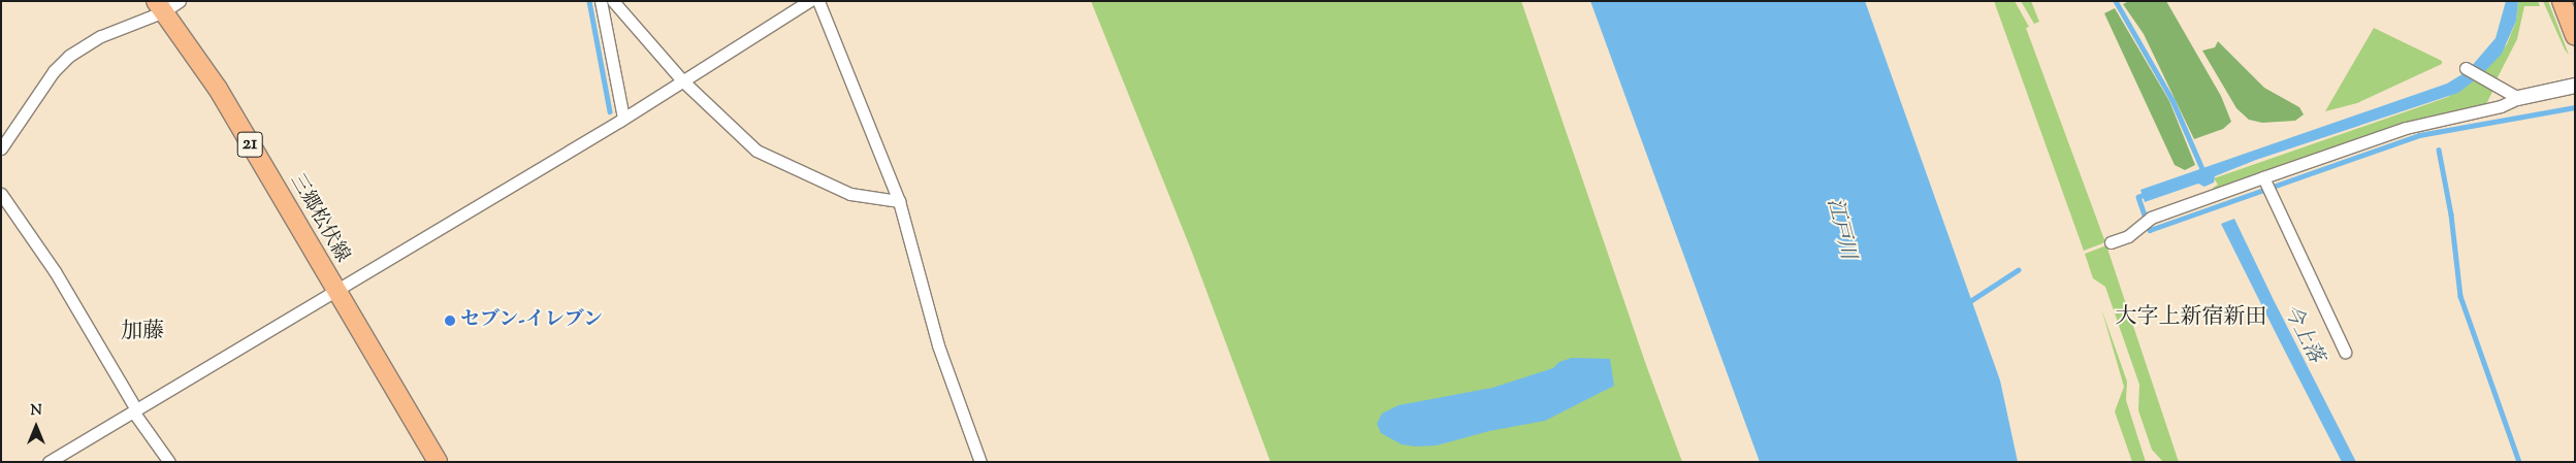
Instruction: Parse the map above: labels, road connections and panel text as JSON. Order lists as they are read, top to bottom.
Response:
{
  "streets": {
    "main road": ["21", "三郷松伏線"]
  },
  "districts": ["大字上新宿新田", "加藤"],
  "water": ["江戸川", "今上落"],
  "places": ["セブン-イレブン"],
  "north": "top"
}
